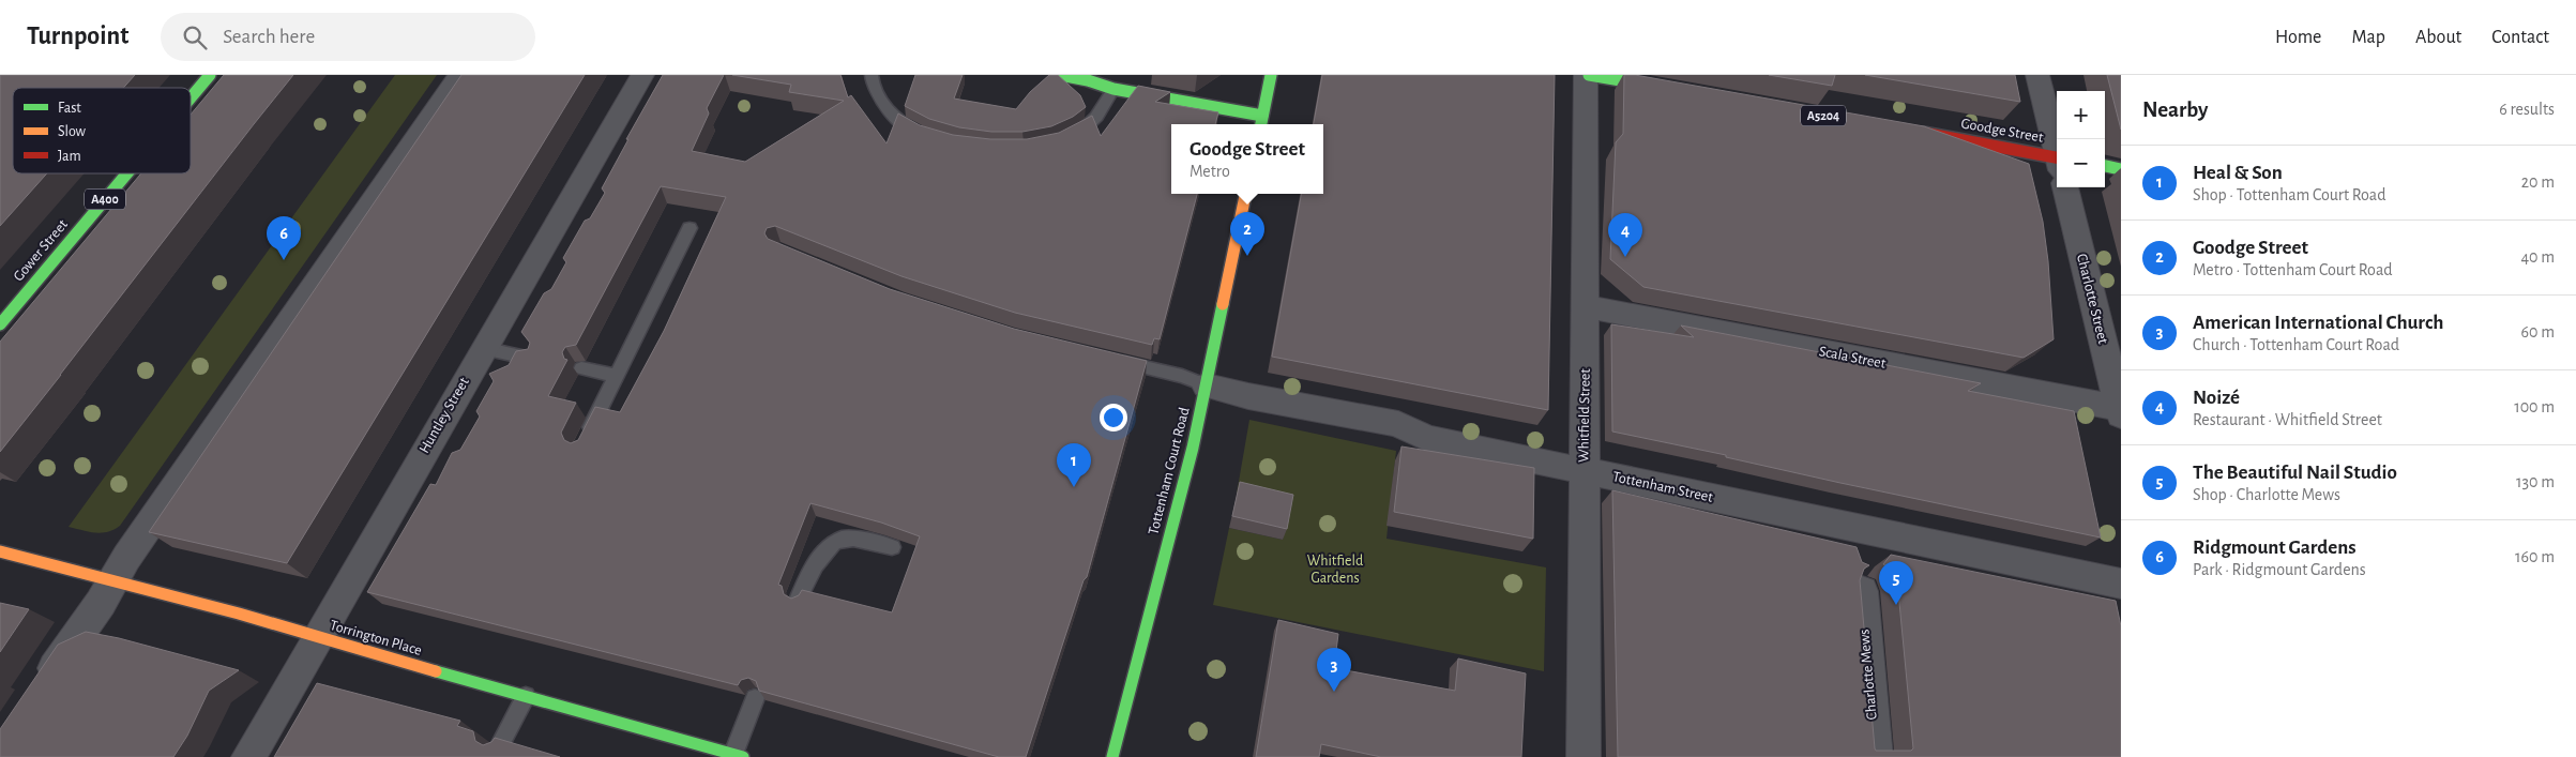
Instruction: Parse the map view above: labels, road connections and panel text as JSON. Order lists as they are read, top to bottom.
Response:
{
  "streets": {
    "main road": [
      "Goodge Street",
      "A400",
      "Gower Street",
      "Tottenham Court Road",
      "Torrington Place"
    ],
    "street": [
      "Charlotte Street",
      "Scala Street",
      "Huntley Street",
      "Whitfield Street",
      "Tottenham Street",
      "Charlotte Mews"
    ]
  },
  "crossings": [
    ["Charlotte Street", "Scala Street"],
    ["Scala Street", "Whitfield Street"],
    ["Huntley Street", "Torrington Place"],
    ["Whitfield Street", "Tottenham Street"],
    ["Tottenham Court Road", "Tottenham Street"]
  ],
  "parks": ["Whitfield Gardens"],
  "legend": ["Fast", "Slow", "Jam"],
  "page": {
    "header": "Turnpoint",
    "search": "Search here",
    "nav": [
      "Home",
      "Map",
      "About",
      "Contact"
    ],
    "heading": ["Nearby", "6 results"],
    "map_buttons": ["+", "−"],
    "popup": ["Goodge Street", "Metro"],
    "list": [
      {
        "mark": "1",
        "name": "Heal & Son",
        "note": "Shop · Tottenham Court Road",
        "value": "20 m"
      },
      {
        "mark": "2",
        "name": "Goodge Street",
        "note": "Metro · Tottenham Court Road",
        "value": "40 m"
      },
      {
        "mark": "3",
        "name": "American International Church",
        "note": "Church · Tottenham Court Road",
        "value": "60 m"
      },
      {
        "mark": "4",
        "name": "Noizé",
        "note": "Restaurant · Whitfield Street",
        "value": "100 m"
      },
      {
        "mark": "5",
        "name": "The Beautiful Nail Studio",
        "note": "Shop · Charlotte Mews",
        "value": "130 m"
      },
      {
        "mark": "6",
        "name": "Ridgmount Gardens",
        "note": "Park · Ridgmount Gardens",
        "value": "160 m"
      }
    ],
    "pins": [
      "2",
      "4",
      "6",
      "1",
      "5",
      "3"
    ]
  }
}
